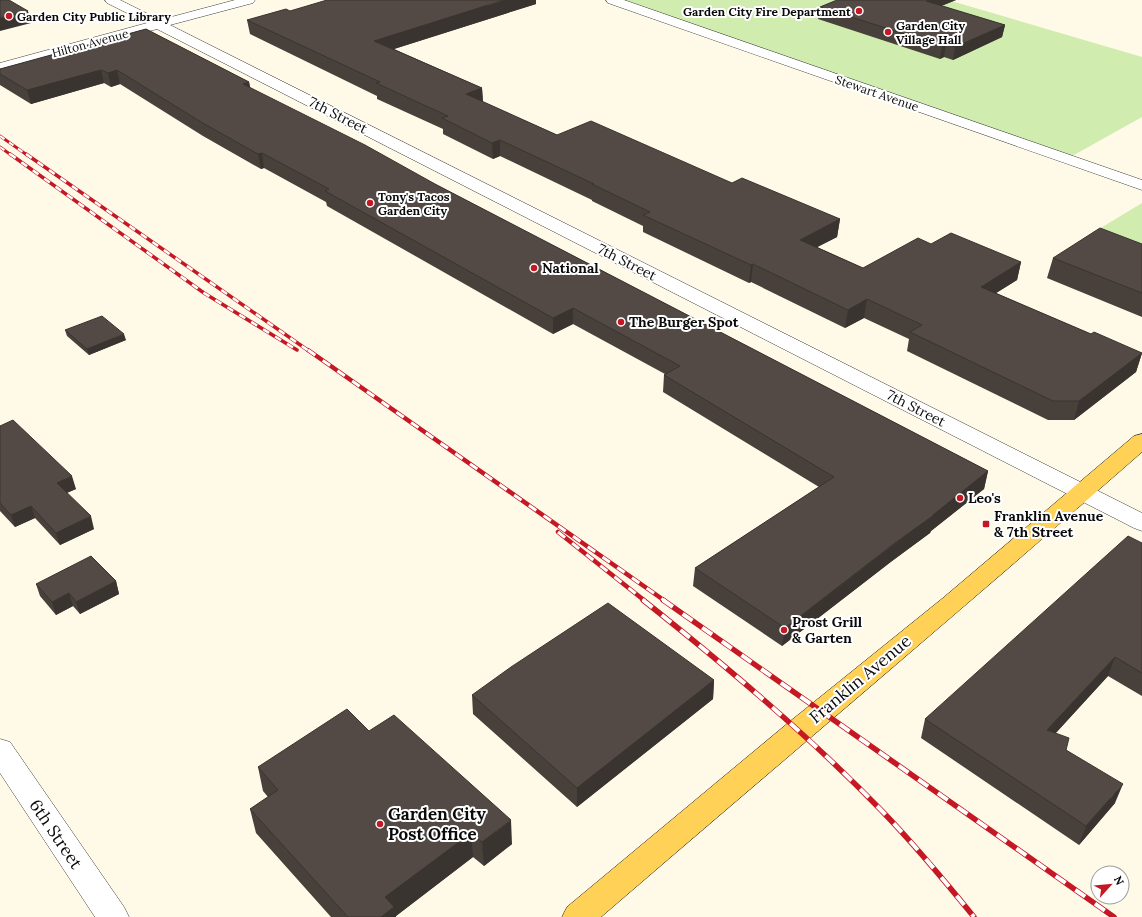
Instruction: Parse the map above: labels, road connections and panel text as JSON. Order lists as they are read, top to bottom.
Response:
{
  "streets": {
    "main road": ["Franklin Avenue"],
    "street": [
      "Hilton Avenue",
      "Stewart Avenue",
      "7th Street",
      "6th Street"
    ]
  },
  "crossings": [
    ["Hilton Avenue", "7th Street"],
    ["7th Street", "Franklin Avenue"]
  ],
  "places": {
    "other": [
      "Garden City Fire Department",
      "Garden City Public Library",
      "Garden City Village Hall",
      "Tony's Tacos Garden City",
      "National",
      "The Burger Spot",
      "Leo's",
      "Prost Grill & Garten",
      "Garden City Post Office"
    ],
    "transit": ["Franklin Avenue & 7th Street"]
  },
  "north": "top right"
}
